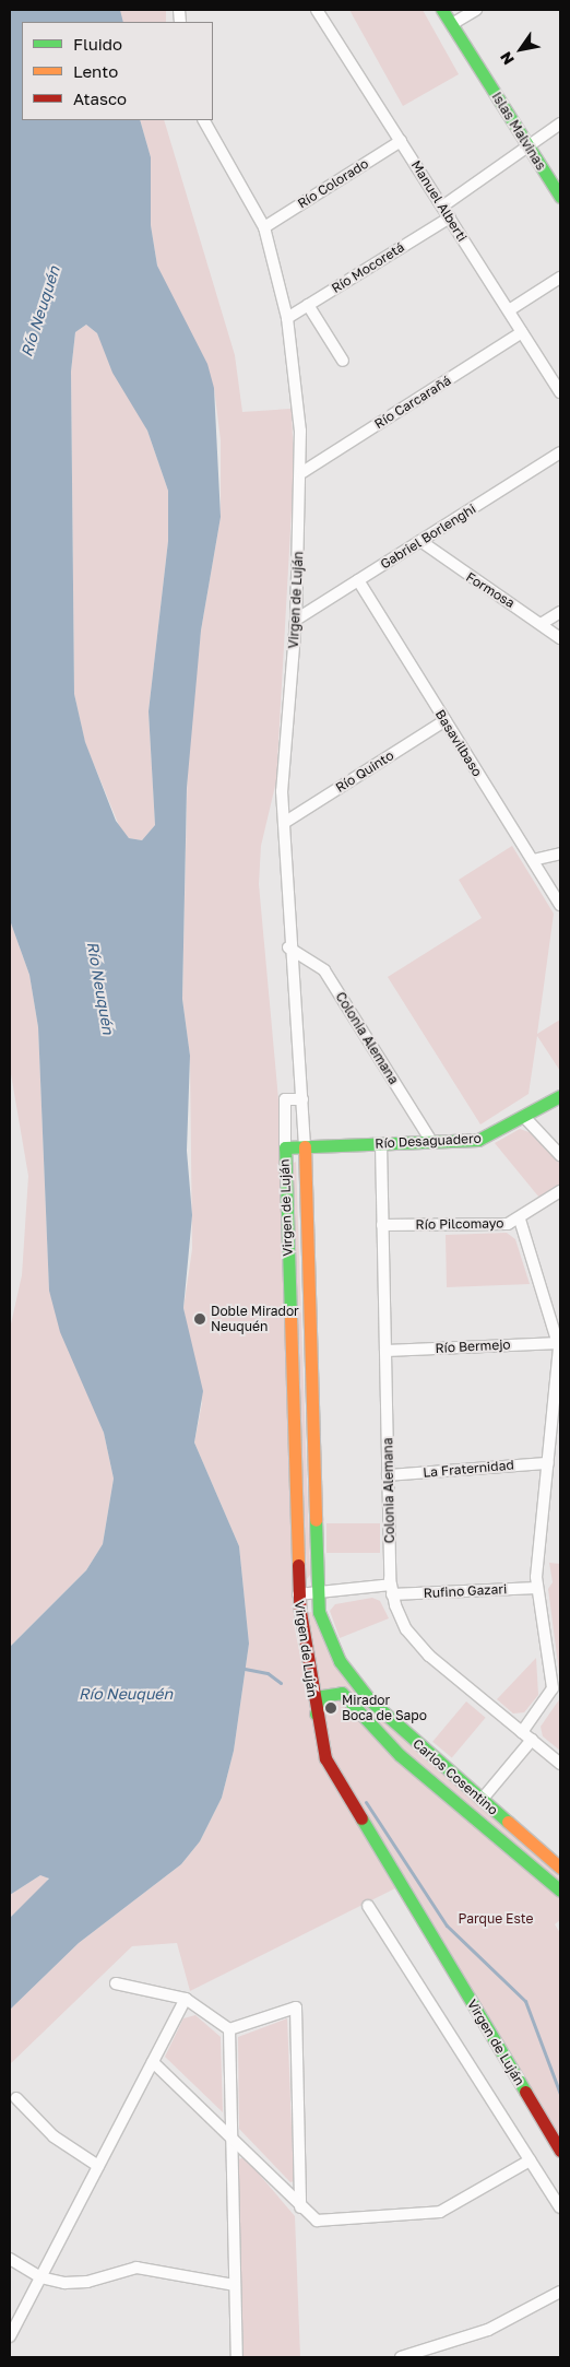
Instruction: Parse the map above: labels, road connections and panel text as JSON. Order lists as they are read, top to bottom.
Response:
{
  "streets": {
    "street": [
      "Islas Malvinas",
      "Río Colorado",
      "Manuel Alberti",
      "Río Mocoretá",
      "Río Carcarañá",
      "Gabriel Borlenghi",
      "Formosa",
      "Virgen de Luján",
      "Basavilbaso",
      "Río Quinto",
      "Colonia Alemana",
      "Río Desaguadero",
      "Río Pilcomayo",
      "Río Bermejo",
      "La Fraternidad",
      "Rufino Gazari",
      "Carlos Cosentino"
    ]
  },
  "crossings": [
    ["Río Colorado", "Manuel Alberti"],
    ["Río Colorado", "Virgen de Luján"],
    ["Manuel Alberti", "Río Mocoretá"],
    ["Manuel Alberti", "Río Carcarañá"],
    ["Río Mocoretá", "Virgen de Luján"],
    ["Río Carcarañá", "Virgen de Luján"],
    ["Gabriel Borlenghi", "Formosa"],
    ["Gabriel Borlenghi", "Virgen de Luján"],
    ["Gabriel Borlenghi", "Basavilbaso"],
    ["Virgen de Luján", "Río Quinto"],
    ["Virgen de Luján", "Colonia Alemana"],
    ["Virgen de Luján", "Río Desaguadero"],
    ["Virgen de Luján", "Rufino Gazari"],
    ["Virgen de Luján", "Carlos Cosentino"],
    ["Basavilbaso", "Río Quinto"],
    ["Colonia Alemana", "Río Desaguadero"],
    ["Colonia Alemana", "Río Pilcomayo"],
    ["Colonia Alemana", "Río Bermejo"],
    ["Colonia Alemana", "La Fraternidad"],
    ["Colonia Alemana", "Rufino Gazari"],
    ["Rufino Gazari", "Carlos Cosentino"]
  ],
  "water": ["Río Neuquén"],
  "parks": ["Parque Este"],
  "places": ["Doble Mirador Neuquén", "Mirador Boca de Sapo"],
  "legend": ["Fluido", "Lento", "Atasco"],
  "north": "bottom left"
}
